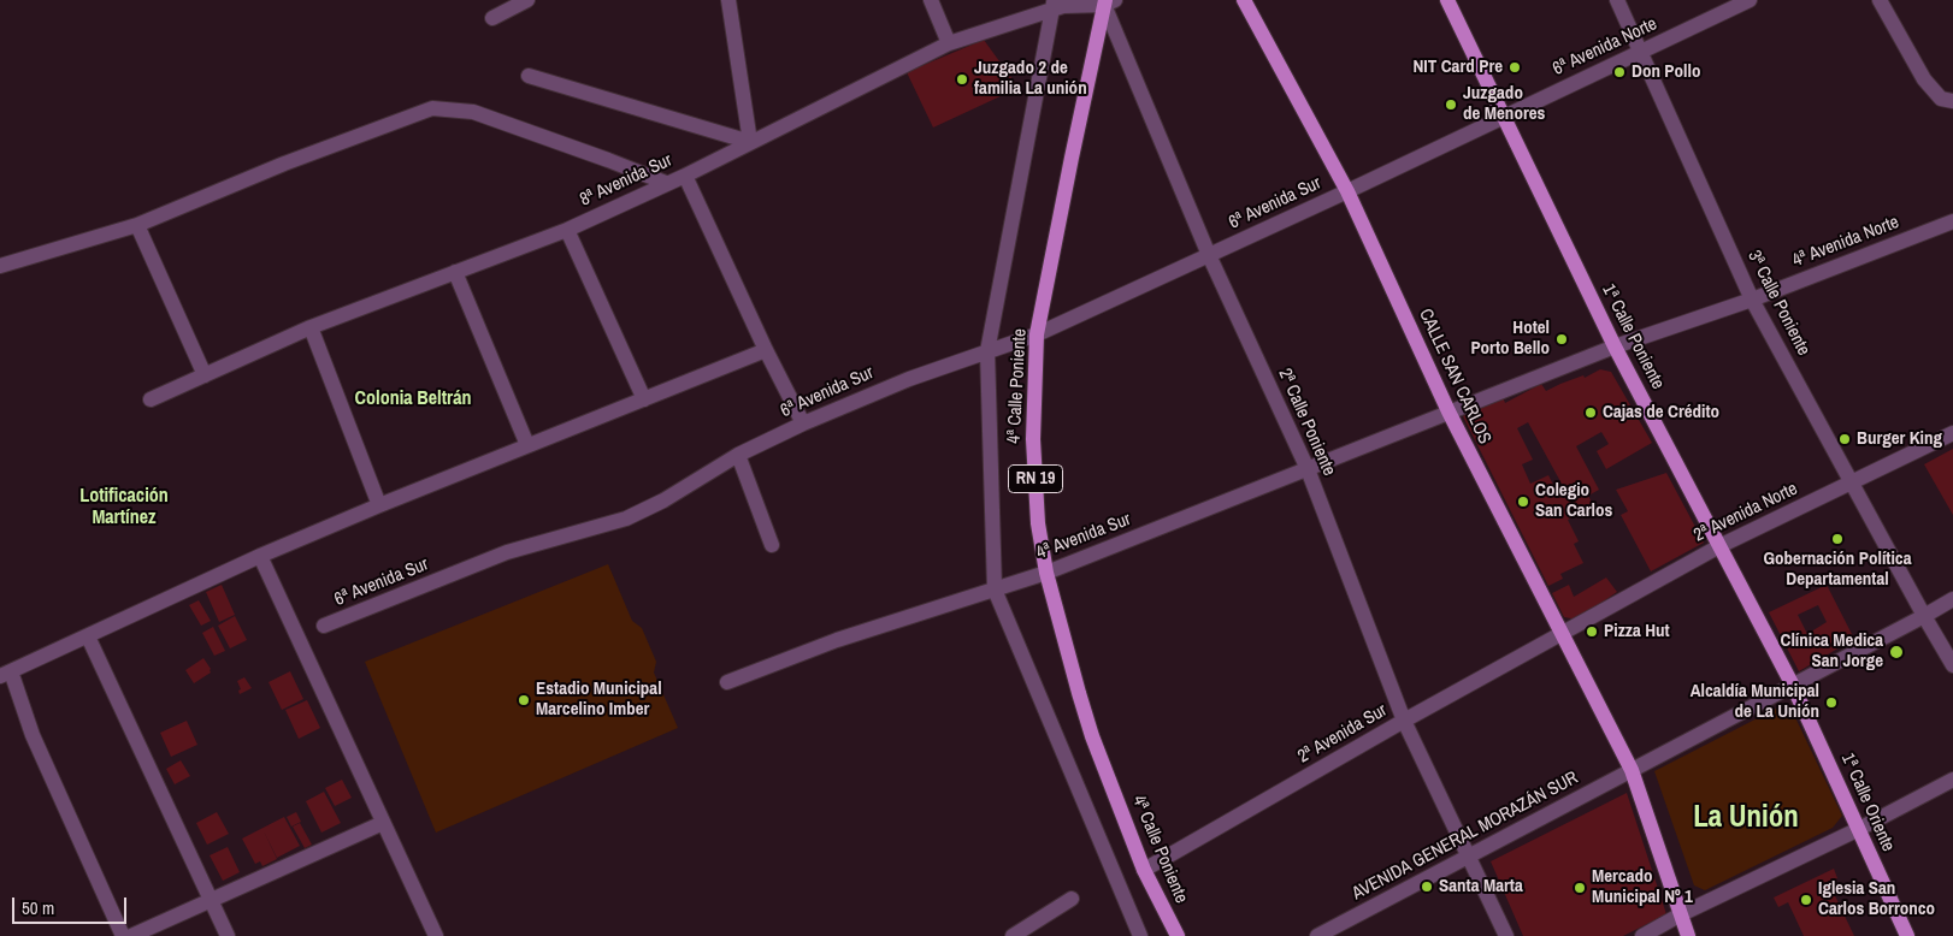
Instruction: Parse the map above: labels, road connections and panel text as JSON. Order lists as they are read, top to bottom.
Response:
{
  "streets": {
    "main road": [
      "1ª Calle Poniente",
      "CALLE SAN CARLOS",
      "4ª Calle Poniente",
      "RN 19",
      "1ª Calle Oriente"
    ],
    "street": [
      "6ª Avenida Norte",
      "8ª Avenida Sur",
      "6ª Avenida Sur",
      "4ª Avenida Norte",
      "3ª Calle Poniente",
      "2ª Calle Poniente",
      "2ª Avenida Norte",
      "4ª Avenida Sur",
      "2ª Avenida Sur",
      "AVENIDA GENERAL MORAZÁN SUR"
    ]
  },
  "crossings": [
    ["6ª Avenida Norte", "6ª Avenida Sur"],
    ["6ª Avenida Norte", "3ª Calle Poniente"],
    ["6ª Avenida Norte", "1ª Calle Poniente"],
    ["6ª Avenida Norte", "CALLE SAN CARLOS"],
    ["8ª Avenida Sur", "4ª Calle Poniente"],
    ["8ª Avenida Sur", "2ª Calle Poniente"],
    ["6ª Avenida Sur", "CALLE SAN CARLOS"],
    ["6ª Avenida Sur", "4ª Calle Poniente"],
    ["6ª Avenida Sur", "2ª Calle Poniente"],
    ["4ª Avenida Norte", "3ª Calle Poniente"],
    ["4ª Avenida Norte", "1ª Calle Poniente"],
    ["4ª Avenida Norte", "CALLE SAN CARLOS"],
    ["4ª Avenida Norte", "4ª Avenida Sur"],
    ["3ª Calle Poniente", "2ª Avenida Norte"],
    ["3ª Calle Poniente", "AVENIDA GENERAL MORAZÁN SUR"],
    ["1ª Calle Poniente", "2ª Avenida Norte"],
    ["1ª Calle Poniente", "1ª Calle Oriente"],
    ["1ª Calle Poniente", "AVENIDA GENERAL MORAZÁN SUR"],
    ["CALLE SAN CARLOS", "2ª Avenida Norte"],
    ["CALLE SAN CARLOS", "4ª Avenida Sur"],
    ["CALLE SAN CARLOS", "2ª Avenida Sur"],
    ["CALLE SAN CARLOS", "AVENIDA GENERAL MORAZÁN SUR"],
    ["4ª Calle Poniente", "2ª Calle Poniente"],
    ["4ª Calle Poniente", "4ª Avenida Sur"],
    ["4ª Calle Poniente", "2ª Avenida Sur"],
    ["2ª Calle Poniente", "4ª Avenida Sur"],
    ["2ª Calle Poniente", "2ª Avenida Sur"],
    ["2ª Calle Poniente", "AVENIDA GENERAL MORAZÁN SUR"],
    ["2ª Avenida Norte", "2ª Avenida Sur"],
    ["1ª Calle Oriente", "AVENIDA GENERAL MORAZÁN SUR"]
  ],
  "districts": ["Colonia Beltrán", "Lotificación Martínez", "La Unión"],
  "places": [
    "NIT Card Pre",
    "Don Pollo",
    "Juzgado 2 de familia La unión",
    "Juzgado de Menores",
    "Hotel Porto Bello",
    "Cajas de Crédito",
    "Burger King",
    "Colegio San Carlos",
    "Gobernación Política Departamental",
    "Pizza Hut",
    "Clínica Medica San Jorge",
    "Estadio Municipal Marcelino Imber",
    "Alcaldía Municipal de La Unión",
    "Santa Marta",
    "Mercado Municipal Nº 1",
    "Iglesia San Carlos Borronco"
  ],
  "scale_bar": "50 m"
}
